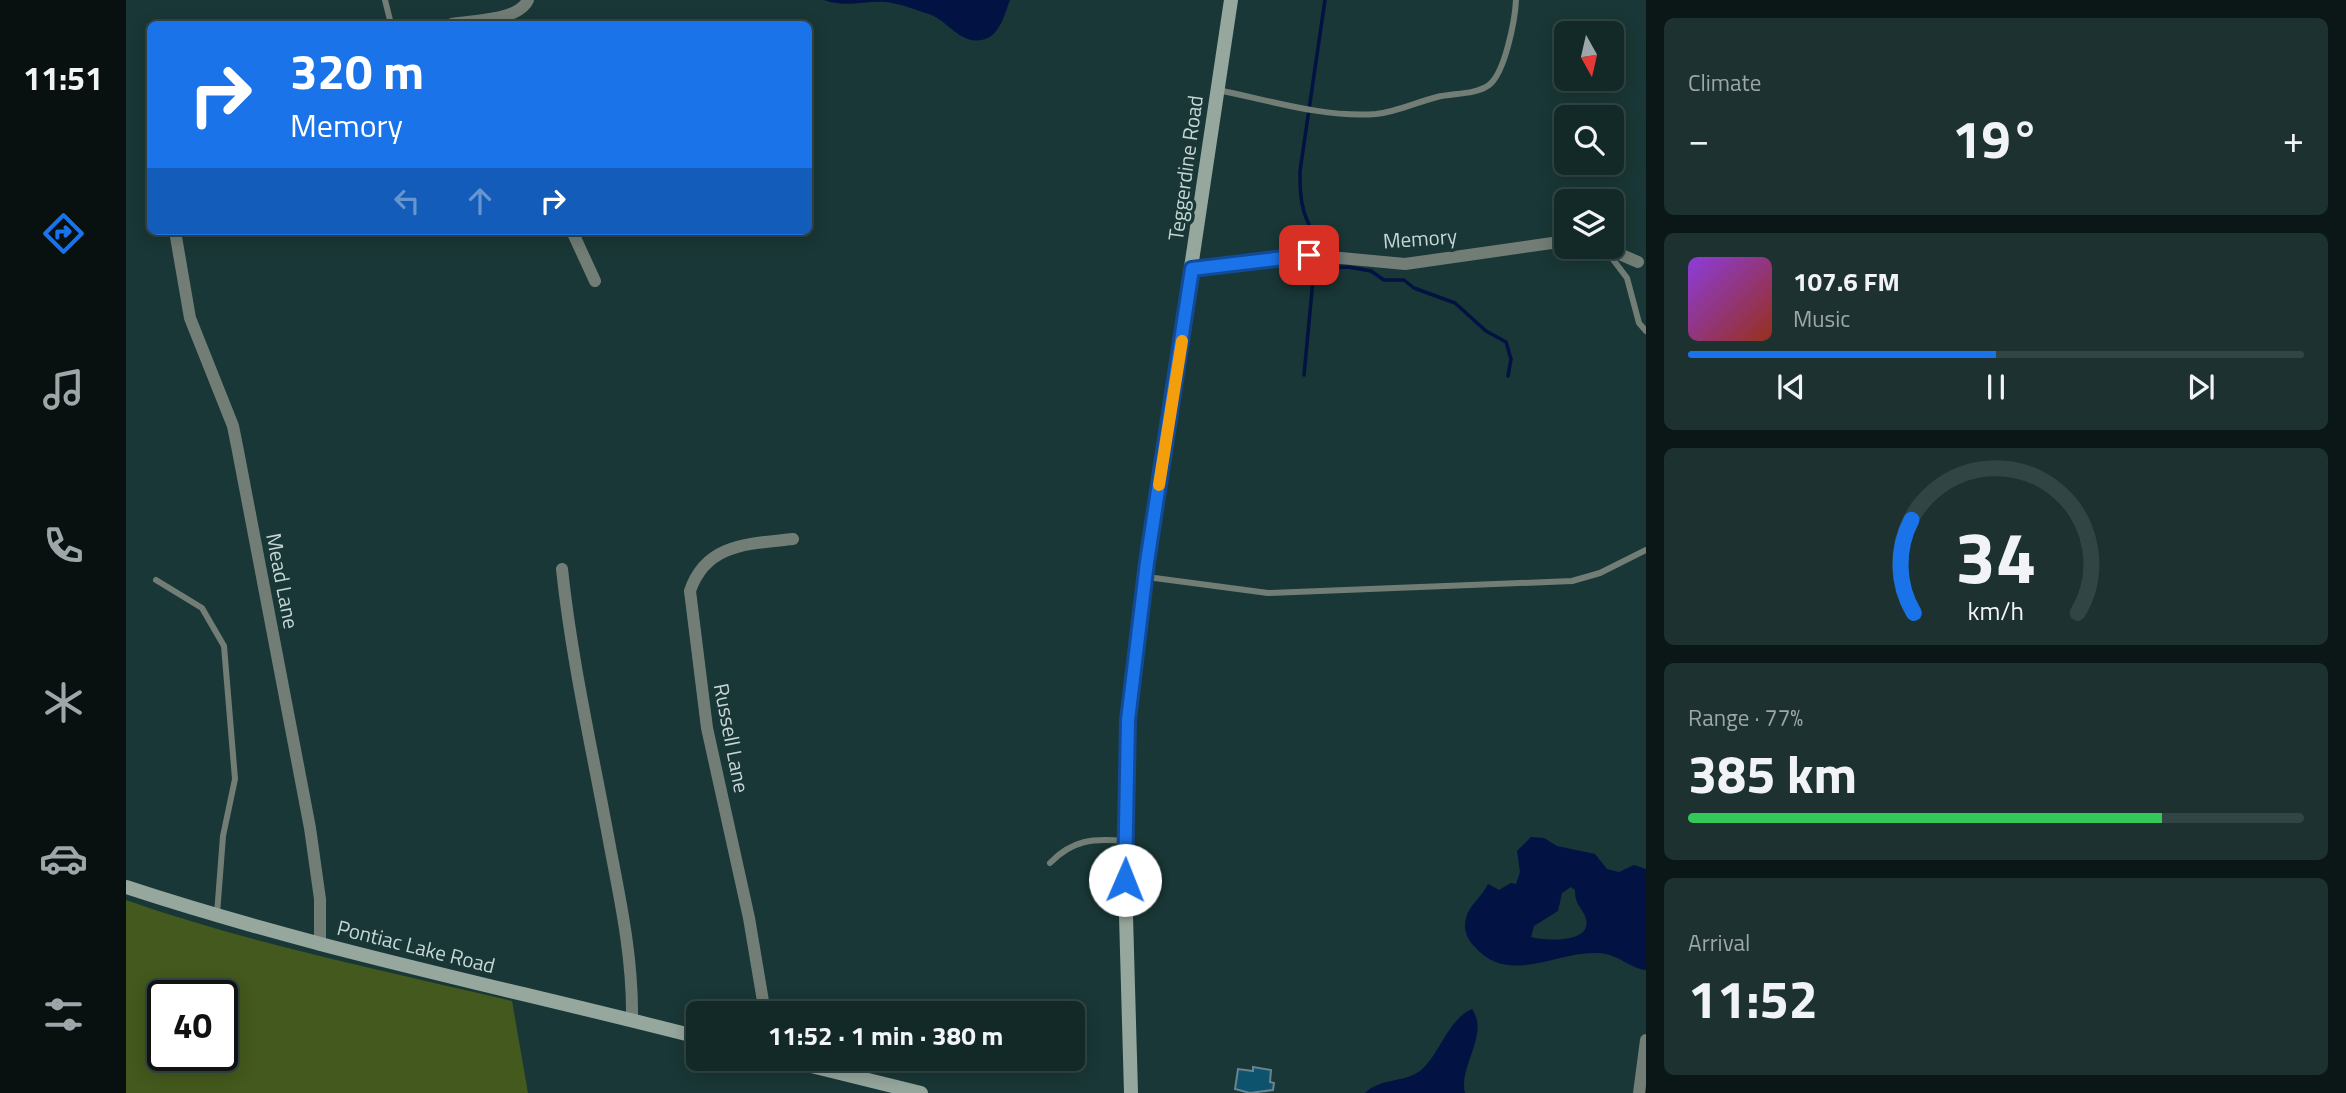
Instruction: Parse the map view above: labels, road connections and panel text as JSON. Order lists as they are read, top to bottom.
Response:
{
  "streets": {
    "street": [
      "Teggerdine Road",
      "Memory",
      "Mead Lane",
      "Russell Lane",
      "Pontiac Lake Road"
    ]
  },
  "crossings": [
    ["Teggerdine Road", "Memory"],
    ["Mead Lane", "Pontiac Lake Road"]
  ],
  "north": "bottom",
  "page": {
    "tabs": "11:51",
    "tile": [
      "Climate",
      ["Range · 77%", "385 km"],
      ["Arrival", "11:52"]
    ],
    "turn": ["320 m", "Memory"],
    "heat": ["−", "19°", "+"],
    "song": ["107.6 FM", "Music"],
    "limit": "40",
    "trip": "11:52 · 1 min · 380 m",
    "gauge": ["34", "km/h"]
  }
}
